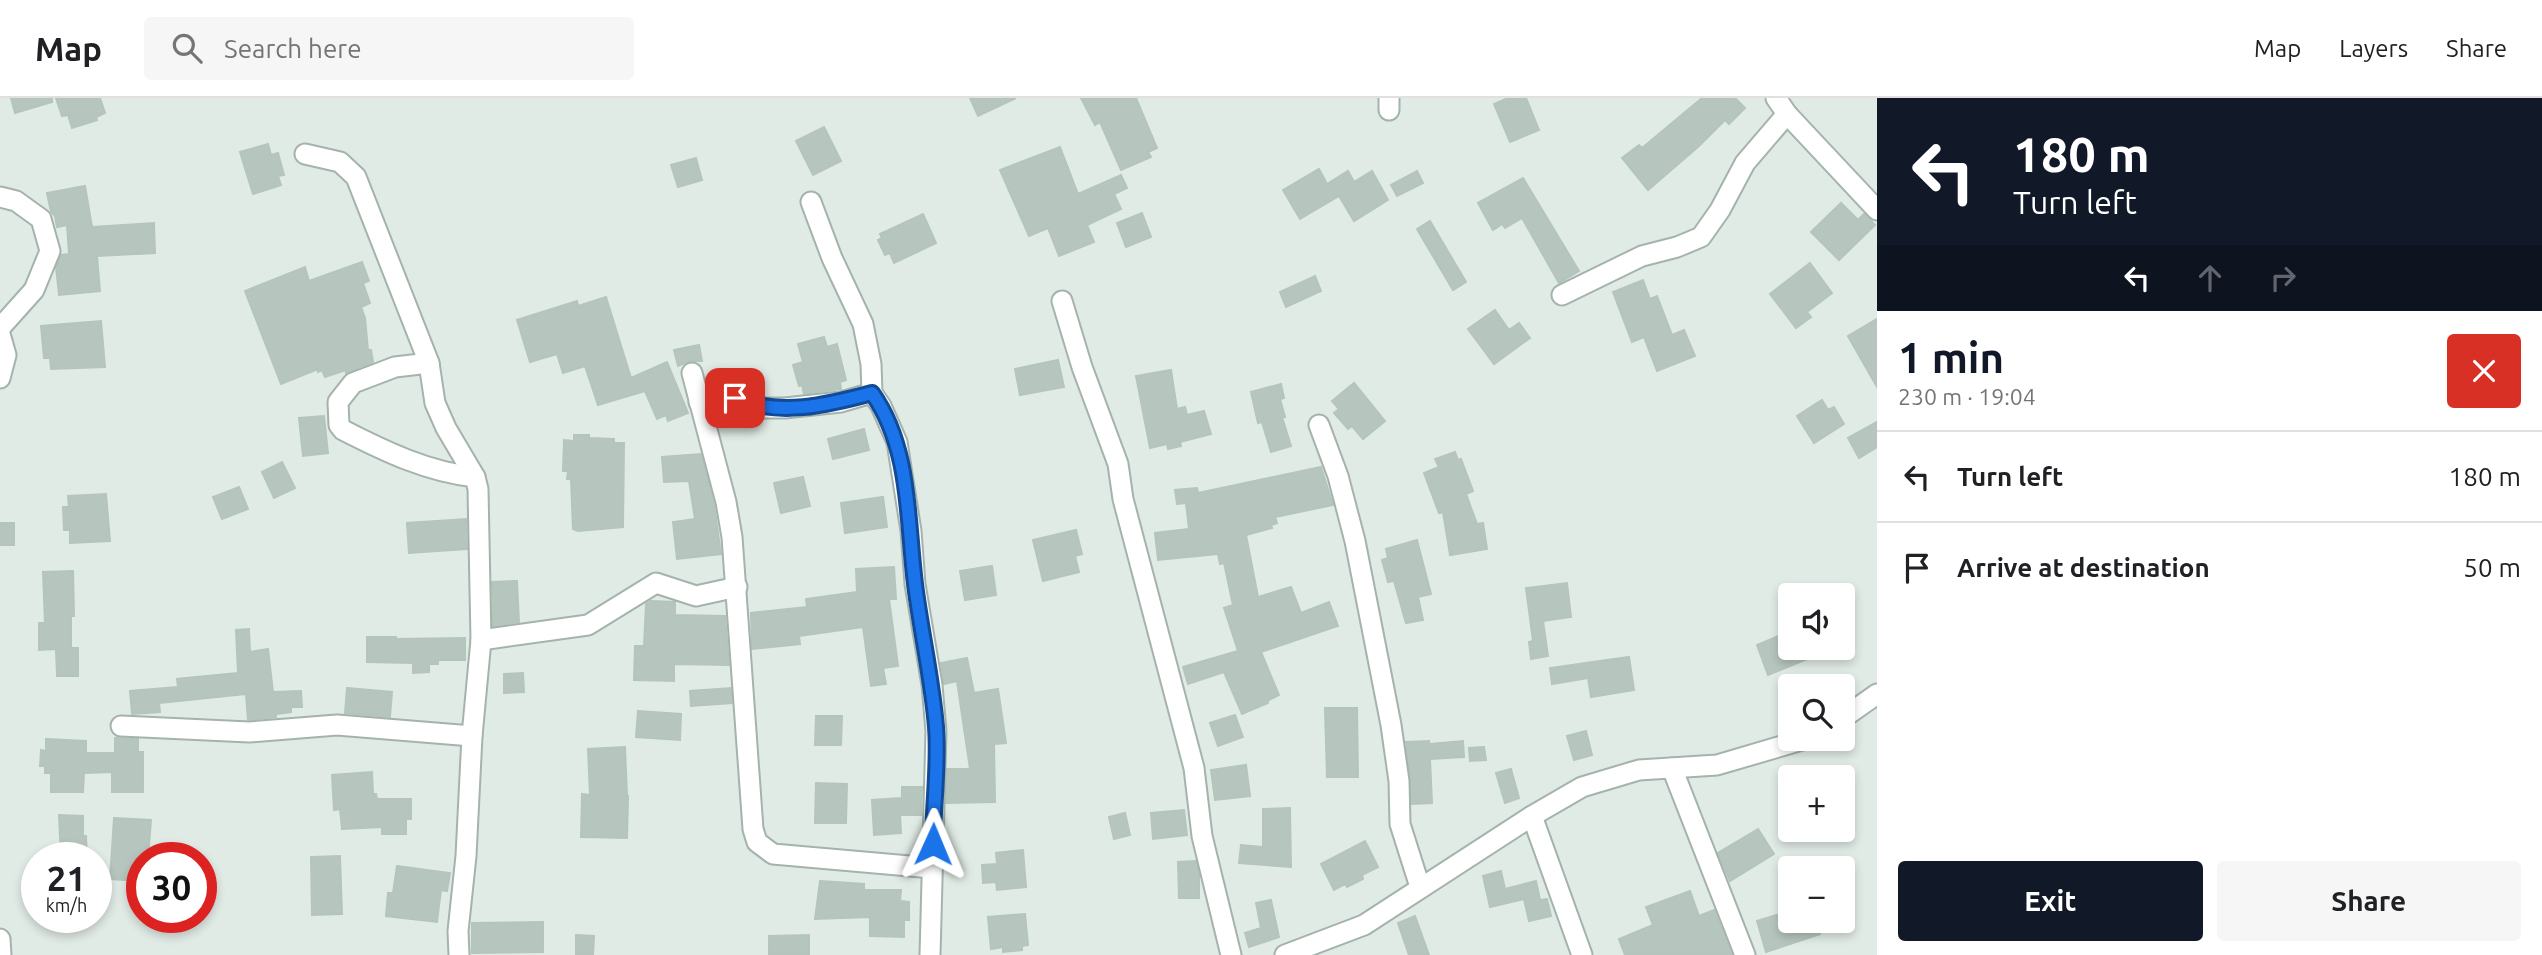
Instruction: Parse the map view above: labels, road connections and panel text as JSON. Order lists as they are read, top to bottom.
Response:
{
  "page": {
    "header": "Map",
    "search": "Search here",
    "nav": ["Map", "Layers", "Share"],
    "turn": ["180 m", "Turn left"],
    "heading": ["1 min", "230 m · 19:04"],
    "list": [
      {
        "name": "Turn left",
        "value": "180 m"
      },
      {
        "name": "Arrive at destination",
        "value": "50 m"
      }
    ],
    "map_buttons": ["+", "−"],
    "speed": "21 km/h",
    "limit": "30",
    "buttons": ["Exit", "Share"]
  }
}
